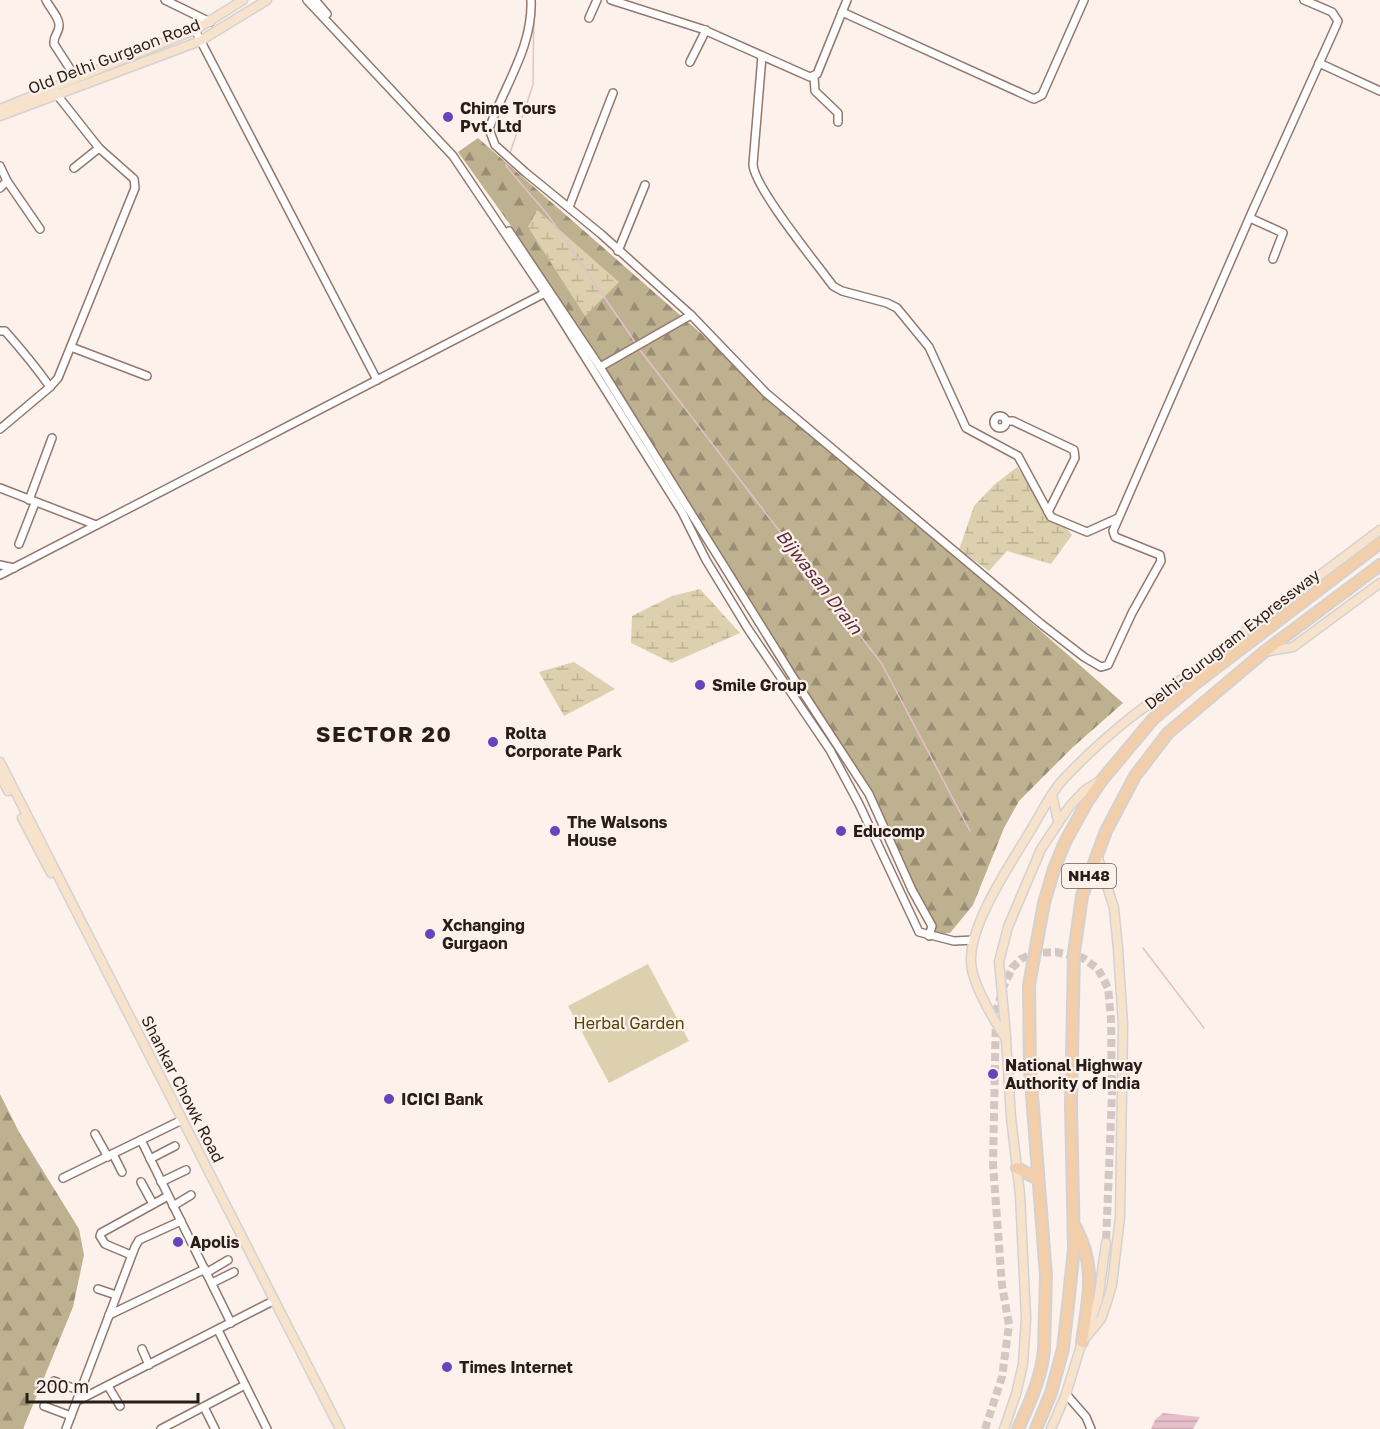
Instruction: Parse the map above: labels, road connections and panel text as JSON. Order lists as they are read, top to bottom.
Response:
{
  "streets": {
    "highway": ["Delhi-Gurugram Expressway", "NH48"],
    "main road": ["Old Delhi Gurgaon Road", "Shankar Chowk Road"]
  },
  "districts": ["SECTOR 20"],
  "water": ["Bijwasan Drain"],
  "parks": ["Herbal Garden"],
  "places": [
    "Chime Tours Pvt. Ltd",
    "Smile Group",
    "Rolta Corporate Park",
    "The Walsons House",
    "Educomp",
    "Xchanging Gurgaon",
    "National Highway Authority of India",
    "ICICI Bank",
    "Apolis",
    "Times Internet"
  ],
  "scale_bar": "200 m"
}
